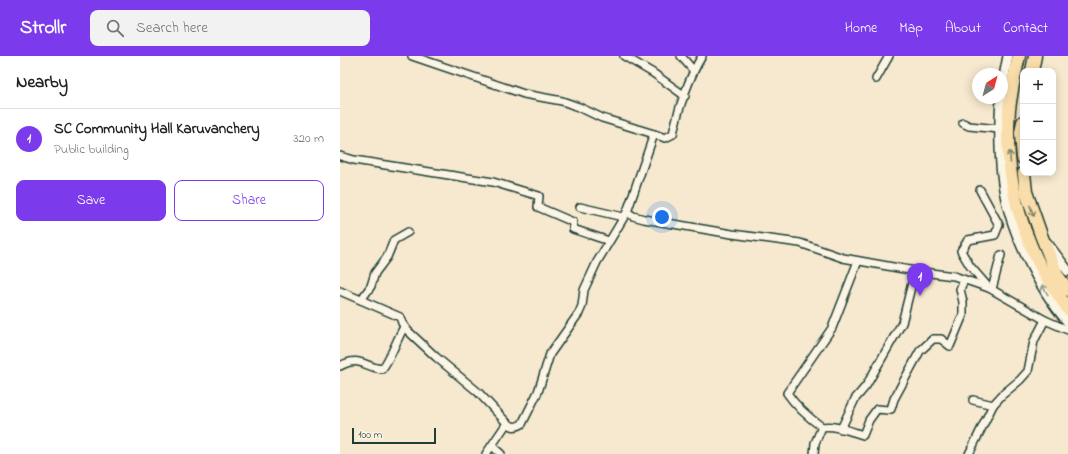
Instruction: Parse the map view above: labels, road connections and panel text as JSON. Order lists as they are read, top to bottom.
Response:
{
  "scale_bar": "100 m",
  "north": "top right",
  "page": {
    "header": "Strollr",
    "search": "Search here",
    "nav": [
      "Home",
      "Map",
      "About",
      "Contact"
    ],
    "heading": "Nearby",
    "map_buttons": ["+", "−"],
    "list": [
      {
        "mark": "1",
        "name": "SC Community Hall Karuvanchery",
        "note": "Public building",
        "value": "320 m"
      }
    ],
    "buttons": ["Save", "Share"],
    "pins": "1",
    "scale": "100 m"
  }
}
